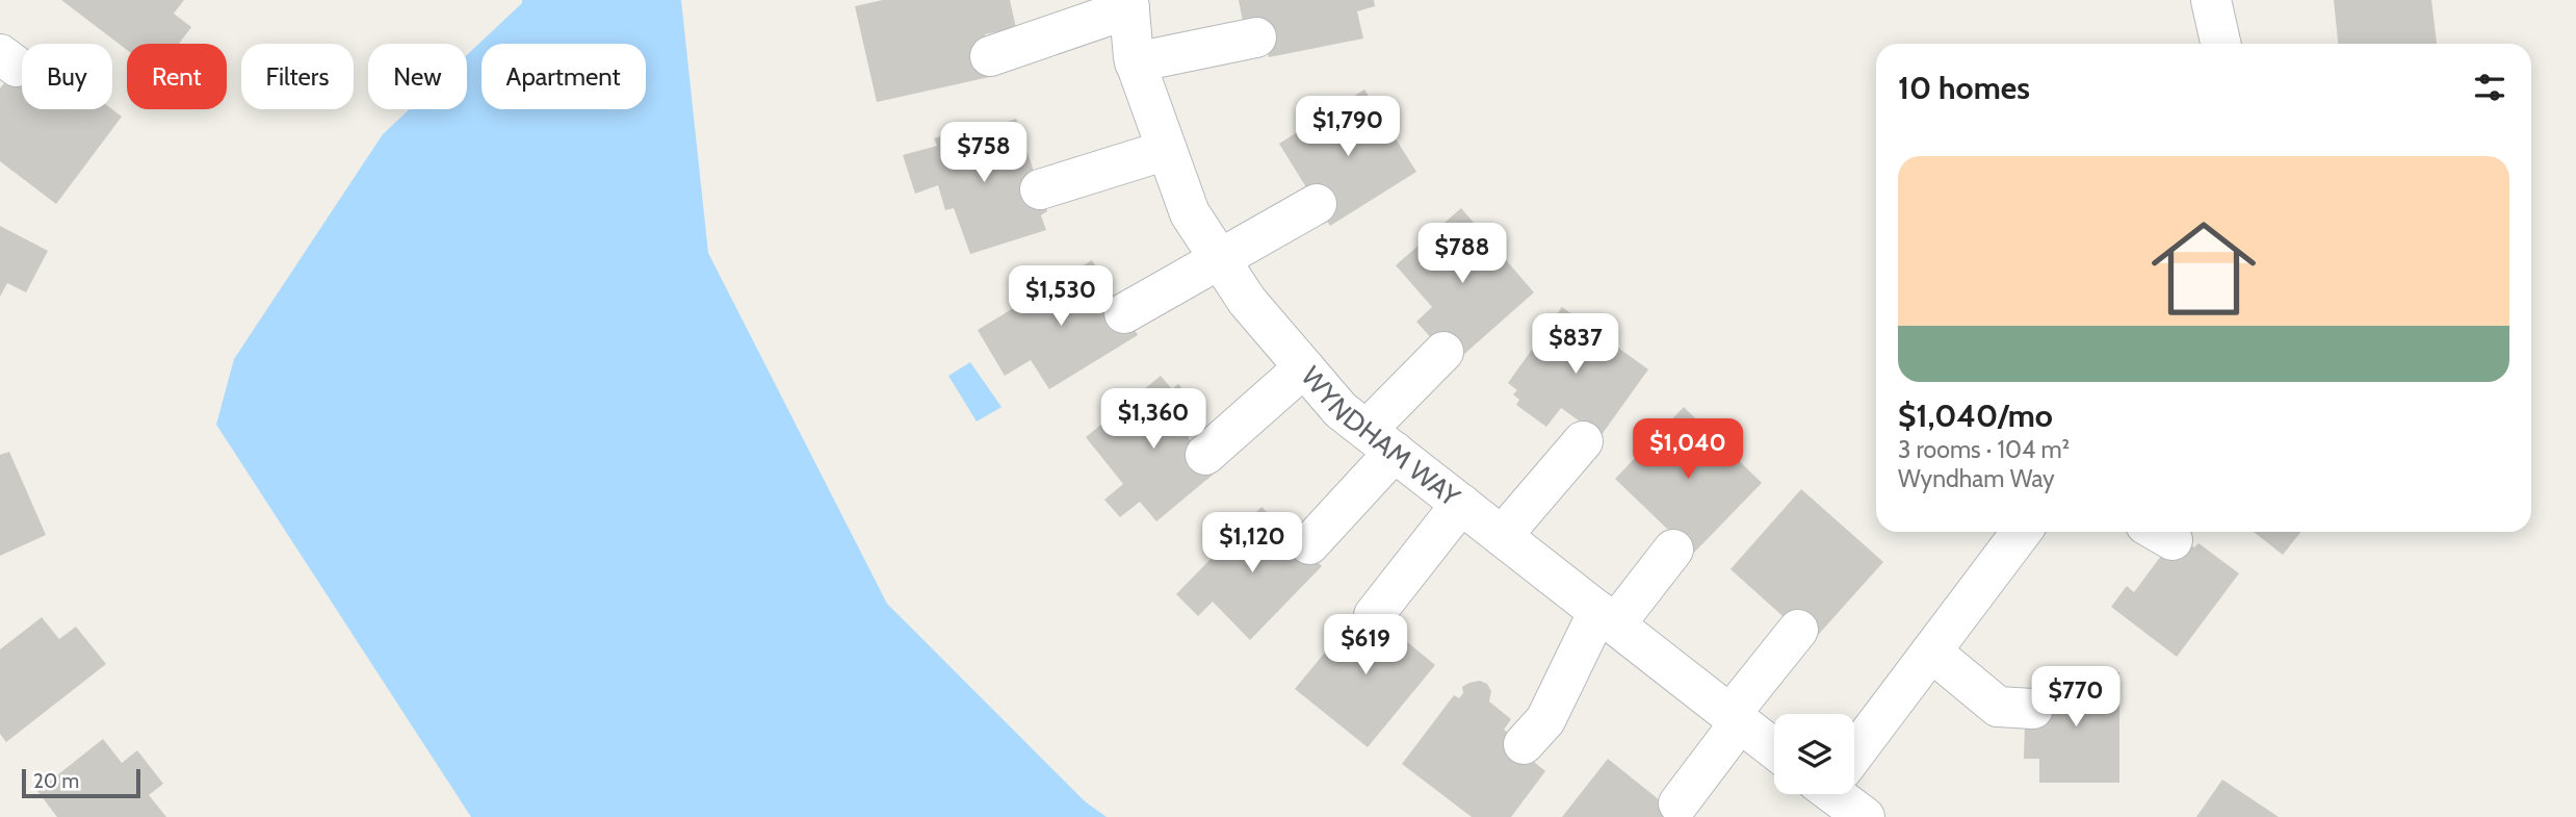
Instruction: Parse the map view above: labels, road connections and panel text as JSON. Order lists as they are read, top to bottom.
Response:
{
  "streets": {
    "street": ["WYNDHAM WAY"]
  },
  "scale_bar": "20 m",
  "page": {
    "chip": [
      "Buy",
      "Rent",
      "Filters",
      "New",
      "Apartment"
    ],
    "heading": "10 homes",
    "price": [
      "$1,790",
      "$758",
      "$788",
      "$1,530",
      "$837",
      "$1,360",
      "$1,040",
      "$1,120",
      "$619",
      "$770"
    ],
    "list": [
      {
        "name": "$1,040/mo",
        "note": "3 rooms · 104 m² · Wyndham Way"
      }
    ],
    "scale": "20 m"
  }
}
